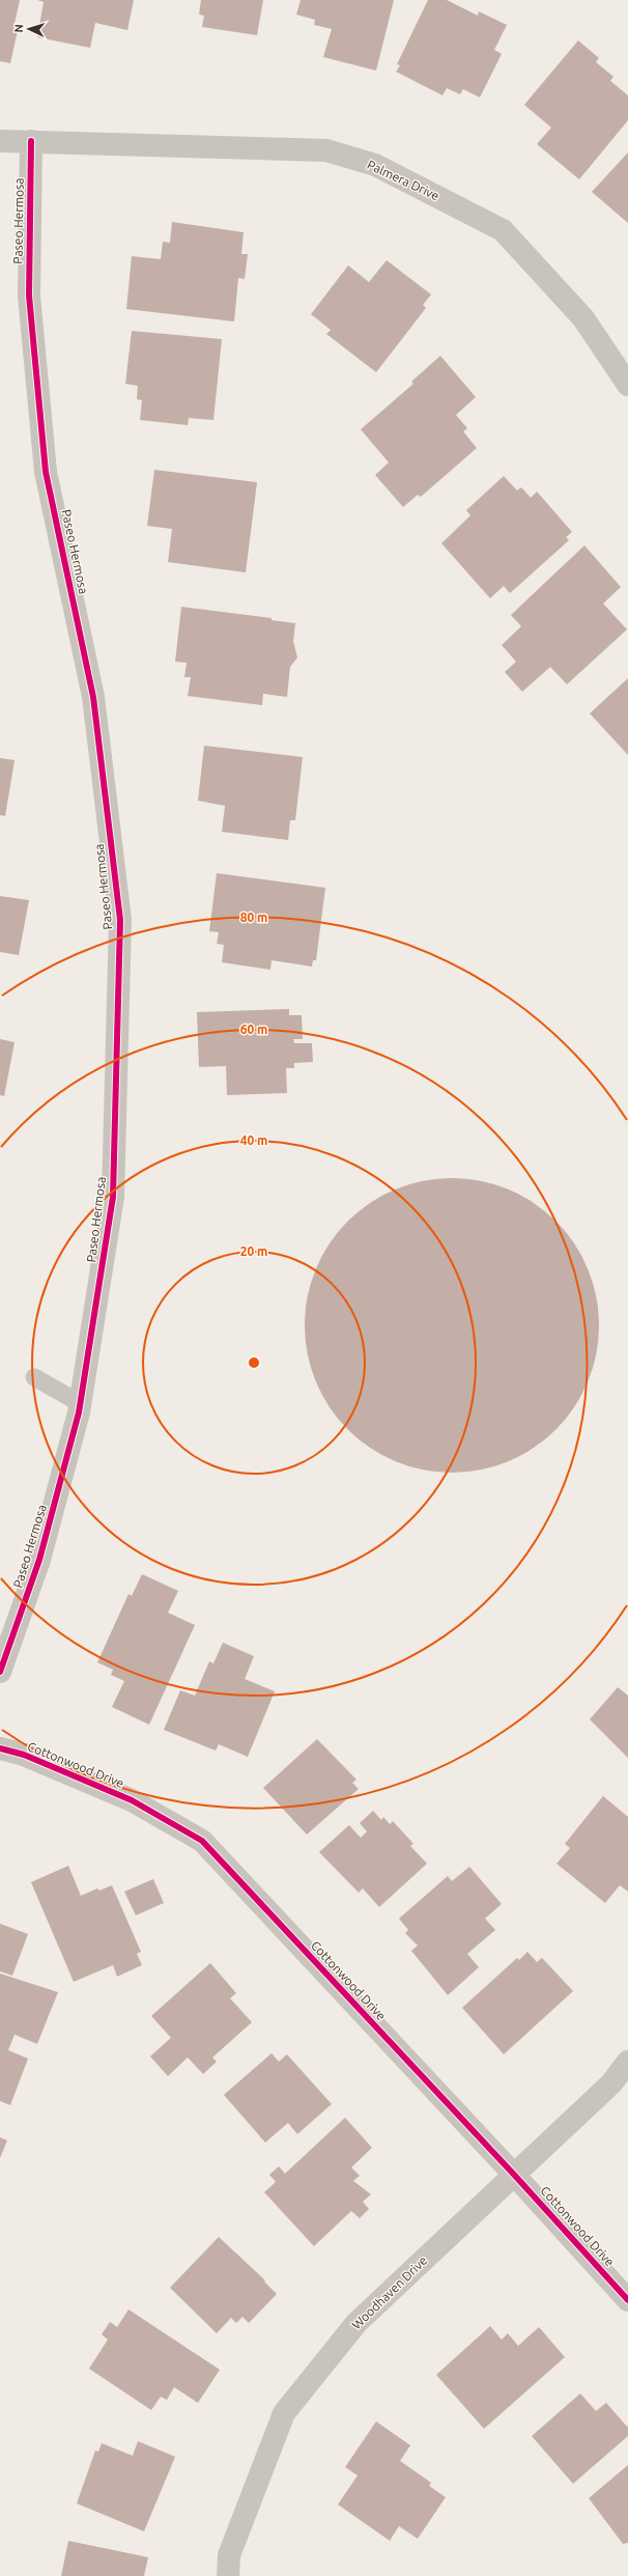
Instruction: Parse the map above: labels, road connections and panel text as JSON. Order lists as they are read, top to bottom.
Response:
{
  "streets": {
    "street": [
      "Palmera Drive",
      "Paseo Hermosa",
      "Cottonwood Drive",
      "Woodhaven Drive"
    ]
  },
  "crossings": [
    ["Palmera Drive", "Paseo Hermosa"],
    ["Cottonwood Drive", "Woodhaven Drive"]
  ],
  "north": "left",
  "rings": [
    "80 m",
    "60 m",
    "40 m",
    "20 m"
  ]
}
